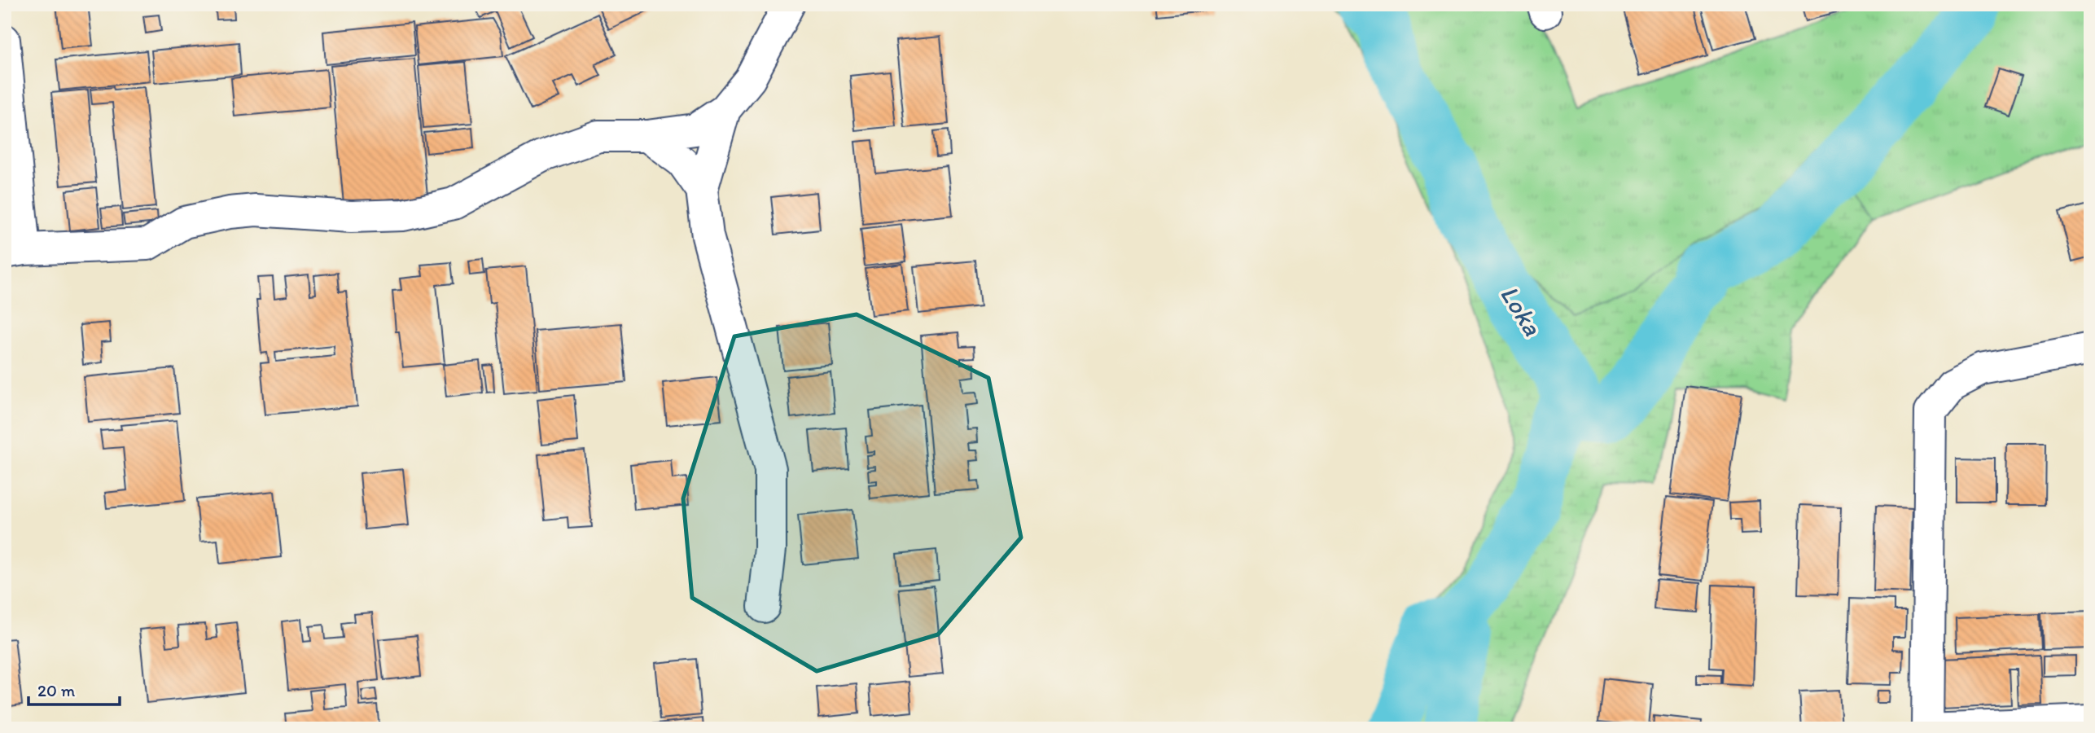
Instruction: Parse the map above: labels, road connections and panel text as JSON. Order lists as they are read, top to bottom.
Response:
{
  "water": ["Loka"],
  "scale_bar": "20 m"
}
